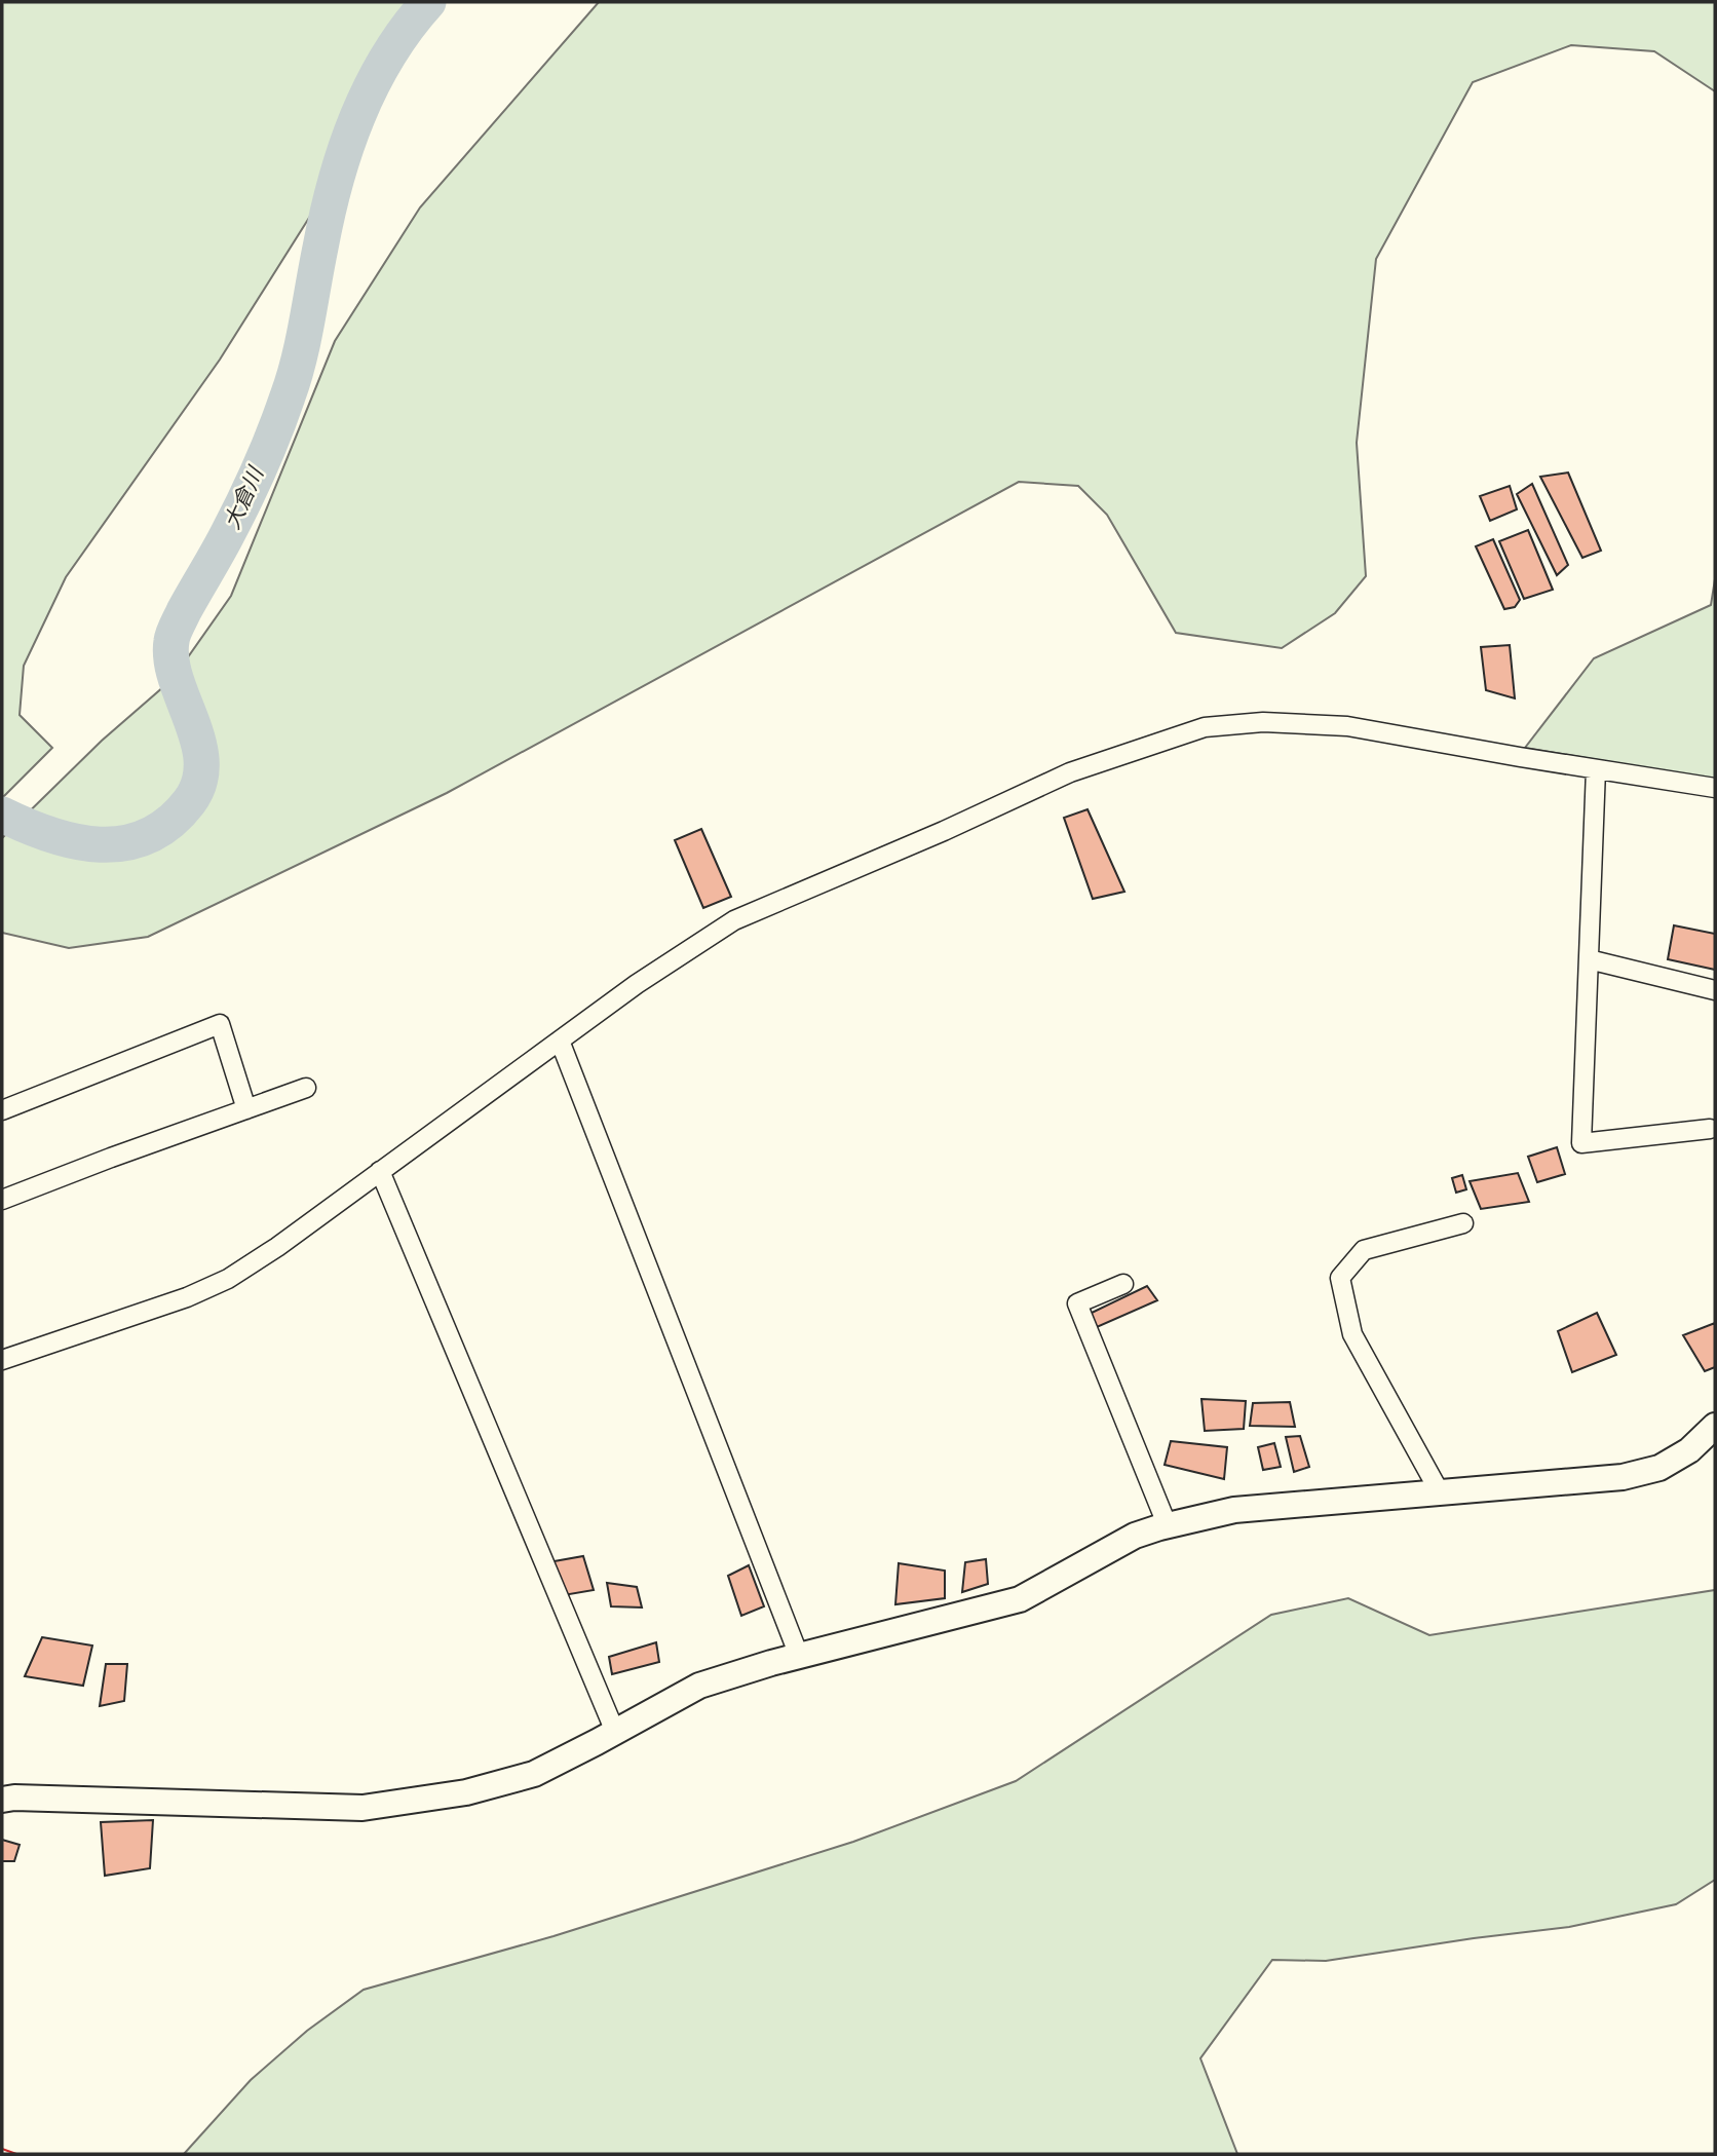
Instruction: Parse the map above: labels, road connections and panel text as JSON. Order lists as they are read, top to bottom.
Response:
{
  "water": ["大倉川"]
}
